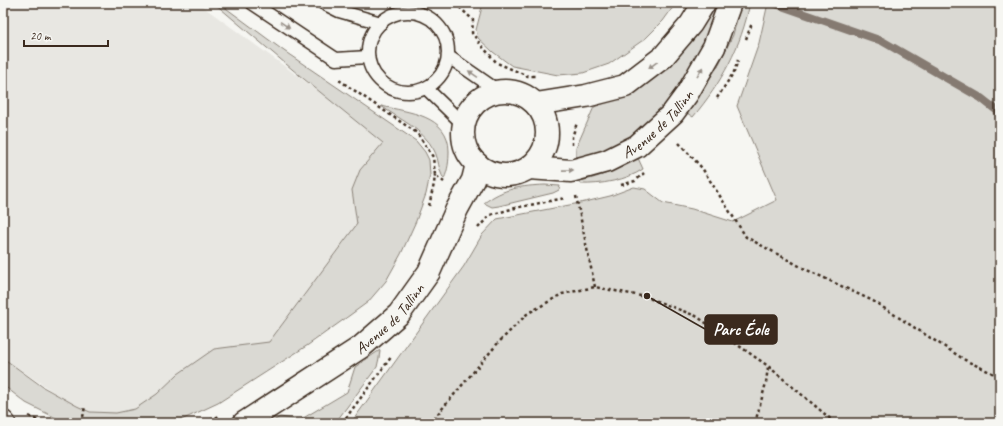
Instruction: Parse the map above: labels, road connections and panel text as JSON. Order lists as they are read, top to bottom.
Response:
{
  "streets": {
    "street": ["Avenue de Tallinn"]
  },
  "places": ["Parc Éole"],
  "scale_bar": "20 m"
}
